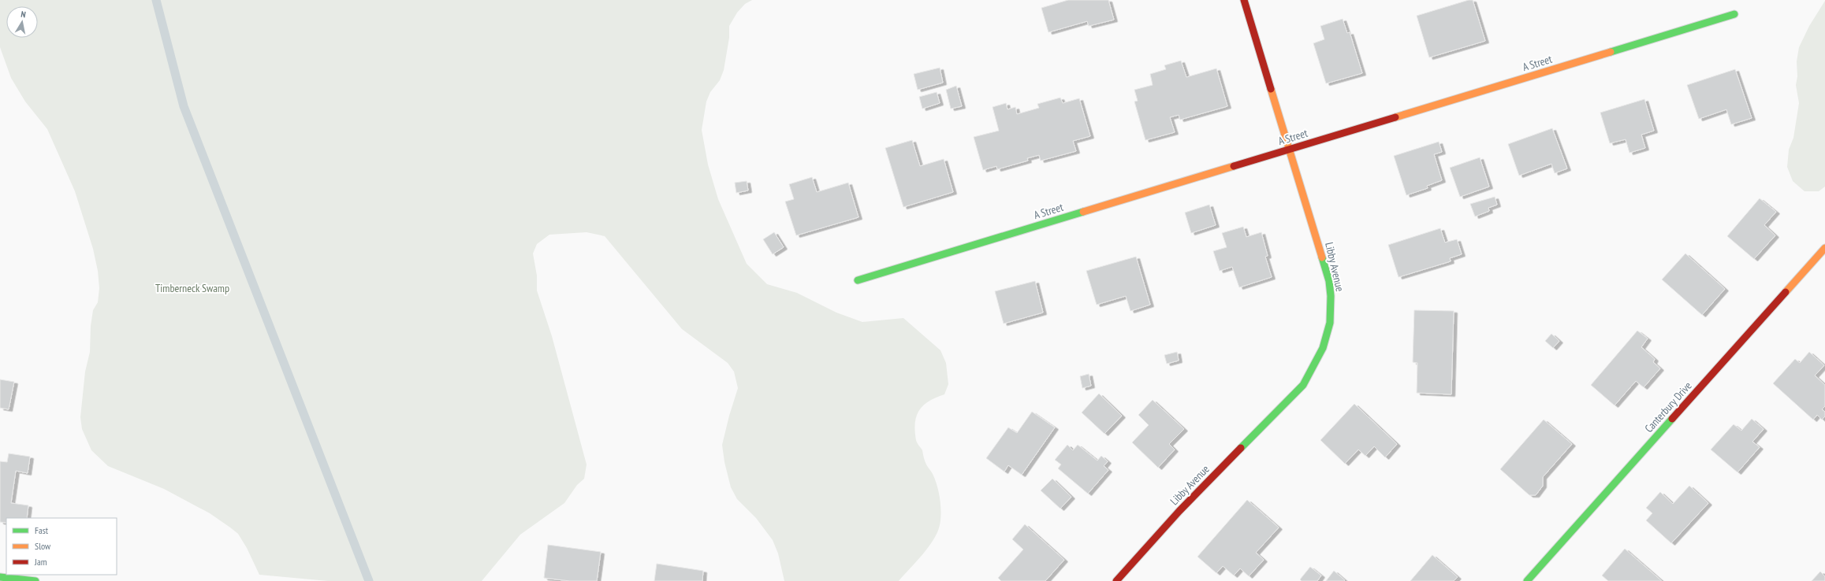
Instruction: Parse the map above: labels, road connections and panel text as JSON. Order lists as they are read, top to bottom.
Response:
{
  "streets": {
    "street": ["A Street", "Libby Avenue", "Canterbury Drive"]
  },
  "crossings": [
    ["A Street", "Libby Avenue"]
  ],
  "parks": ["Timberneck Swamp"],
  "legend": ["Fast", "Slow", "Jam"],
  "north": "top"
}
